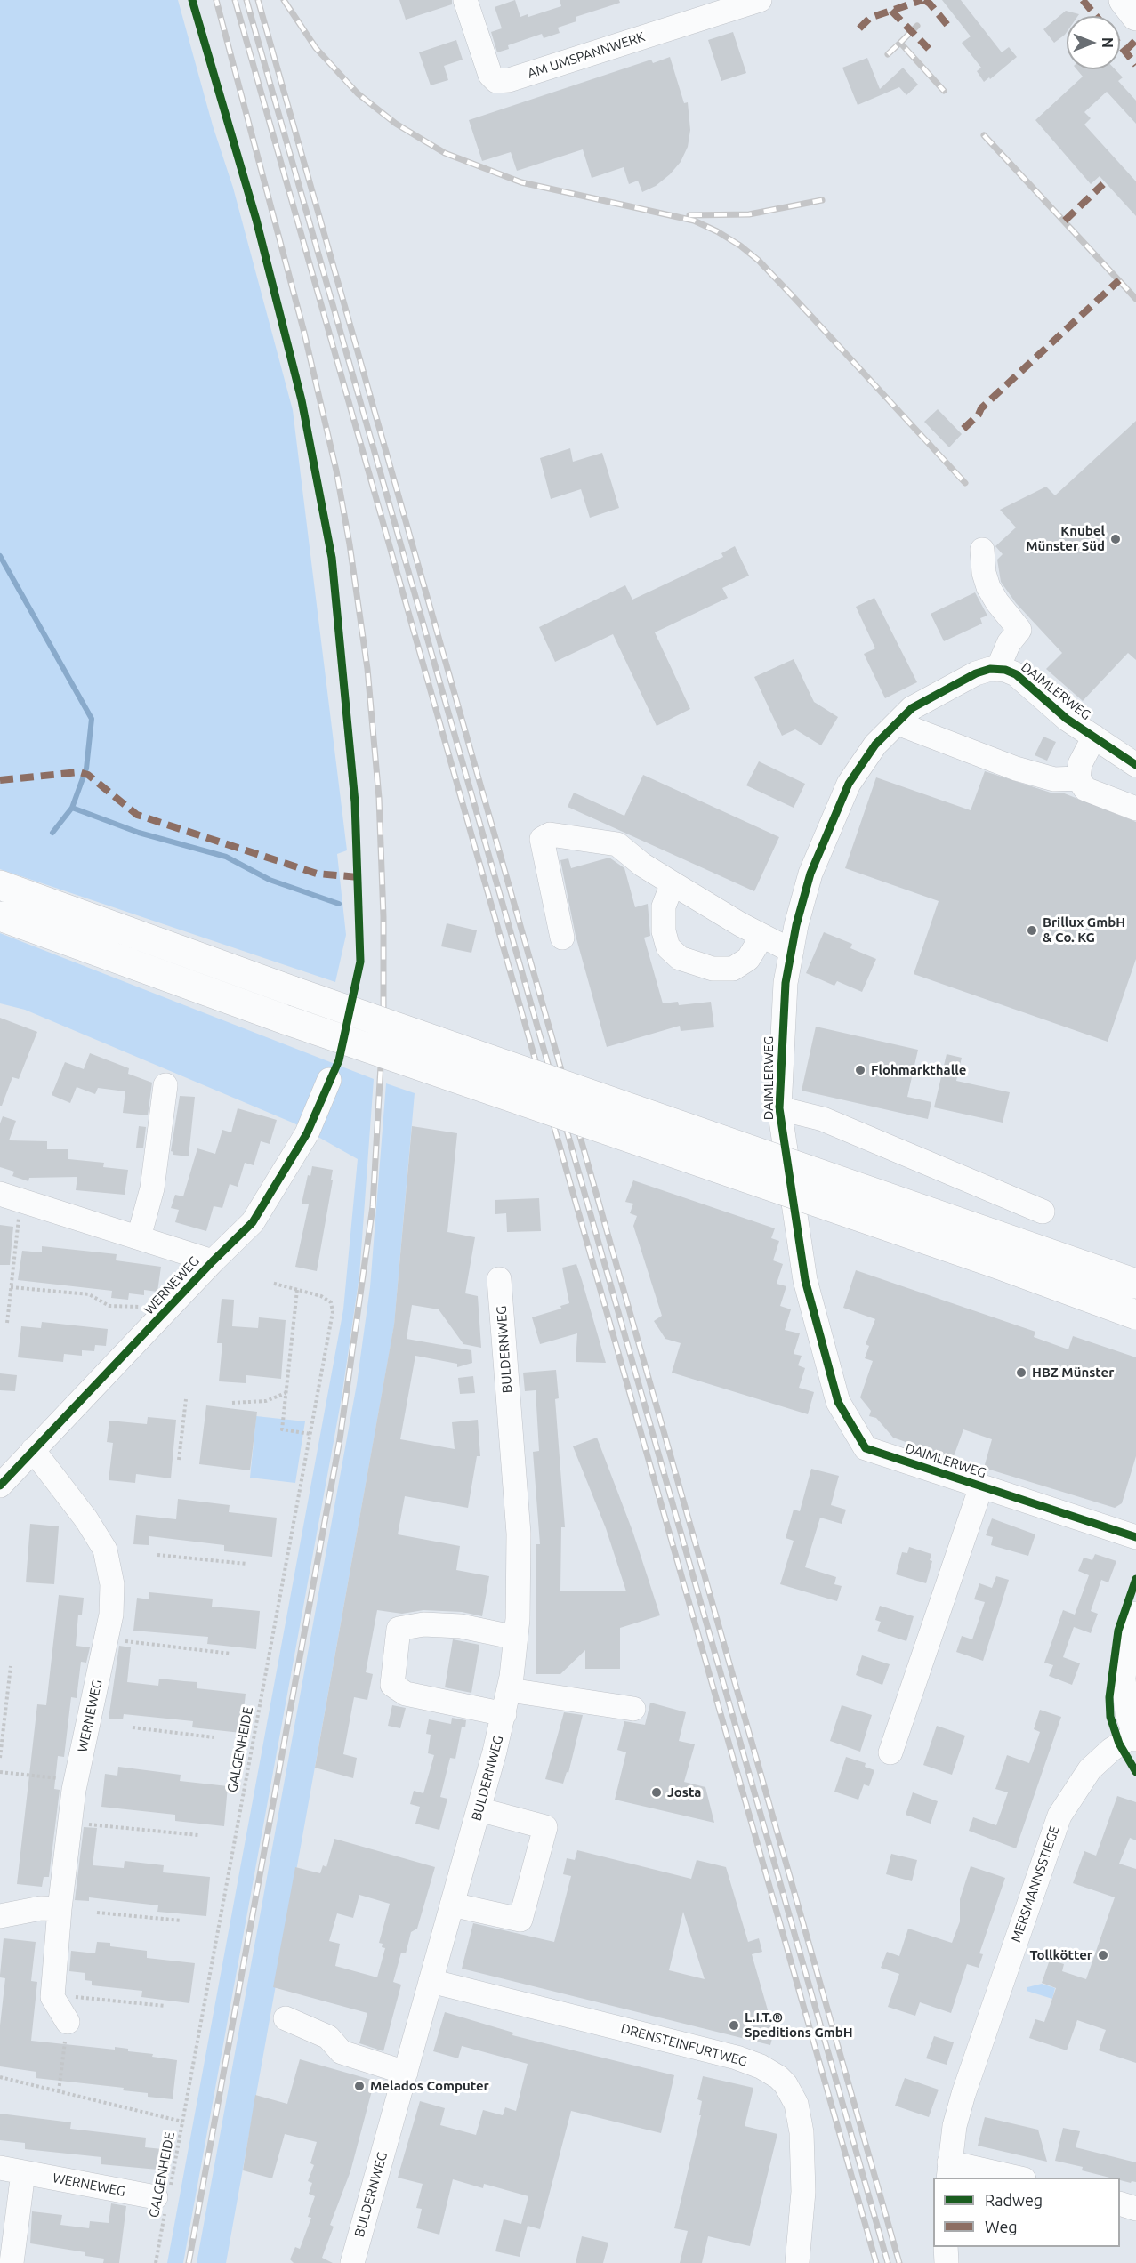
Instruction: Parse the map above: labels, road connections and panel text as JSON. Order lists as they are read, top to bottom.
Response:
{
  "streets": {
    "street": [
      "AM UMSPANNWERK",
      "DAIMLERWEG",
      "WERNEWEG",
      "BULDERNWEG",
      "MERSMANNSSTIEGE",
      "DRENSTEINFURTWEG"
    ],
    "path": ["GALGENHEIDE"]
  },
  "crossings": [
    ["WERNEWEG", "GALGENHEIDE"],
    ["BULDERNWEG", "DRENSTEINFURTWEG"]
  ],
  "places": [
    "Knubel Münster Süd",
    "Brillux GmbH & Co. KG",
    "Flohmarkthalle",
    "HBZ Münster",
    "Josta",
    "Tollkötter",
    "L.I.T.® Speditions GmbH",
    "Melados Computer"
  ],
  "legend": ["Radweg", "Weg"],
  "north": "right"
}
